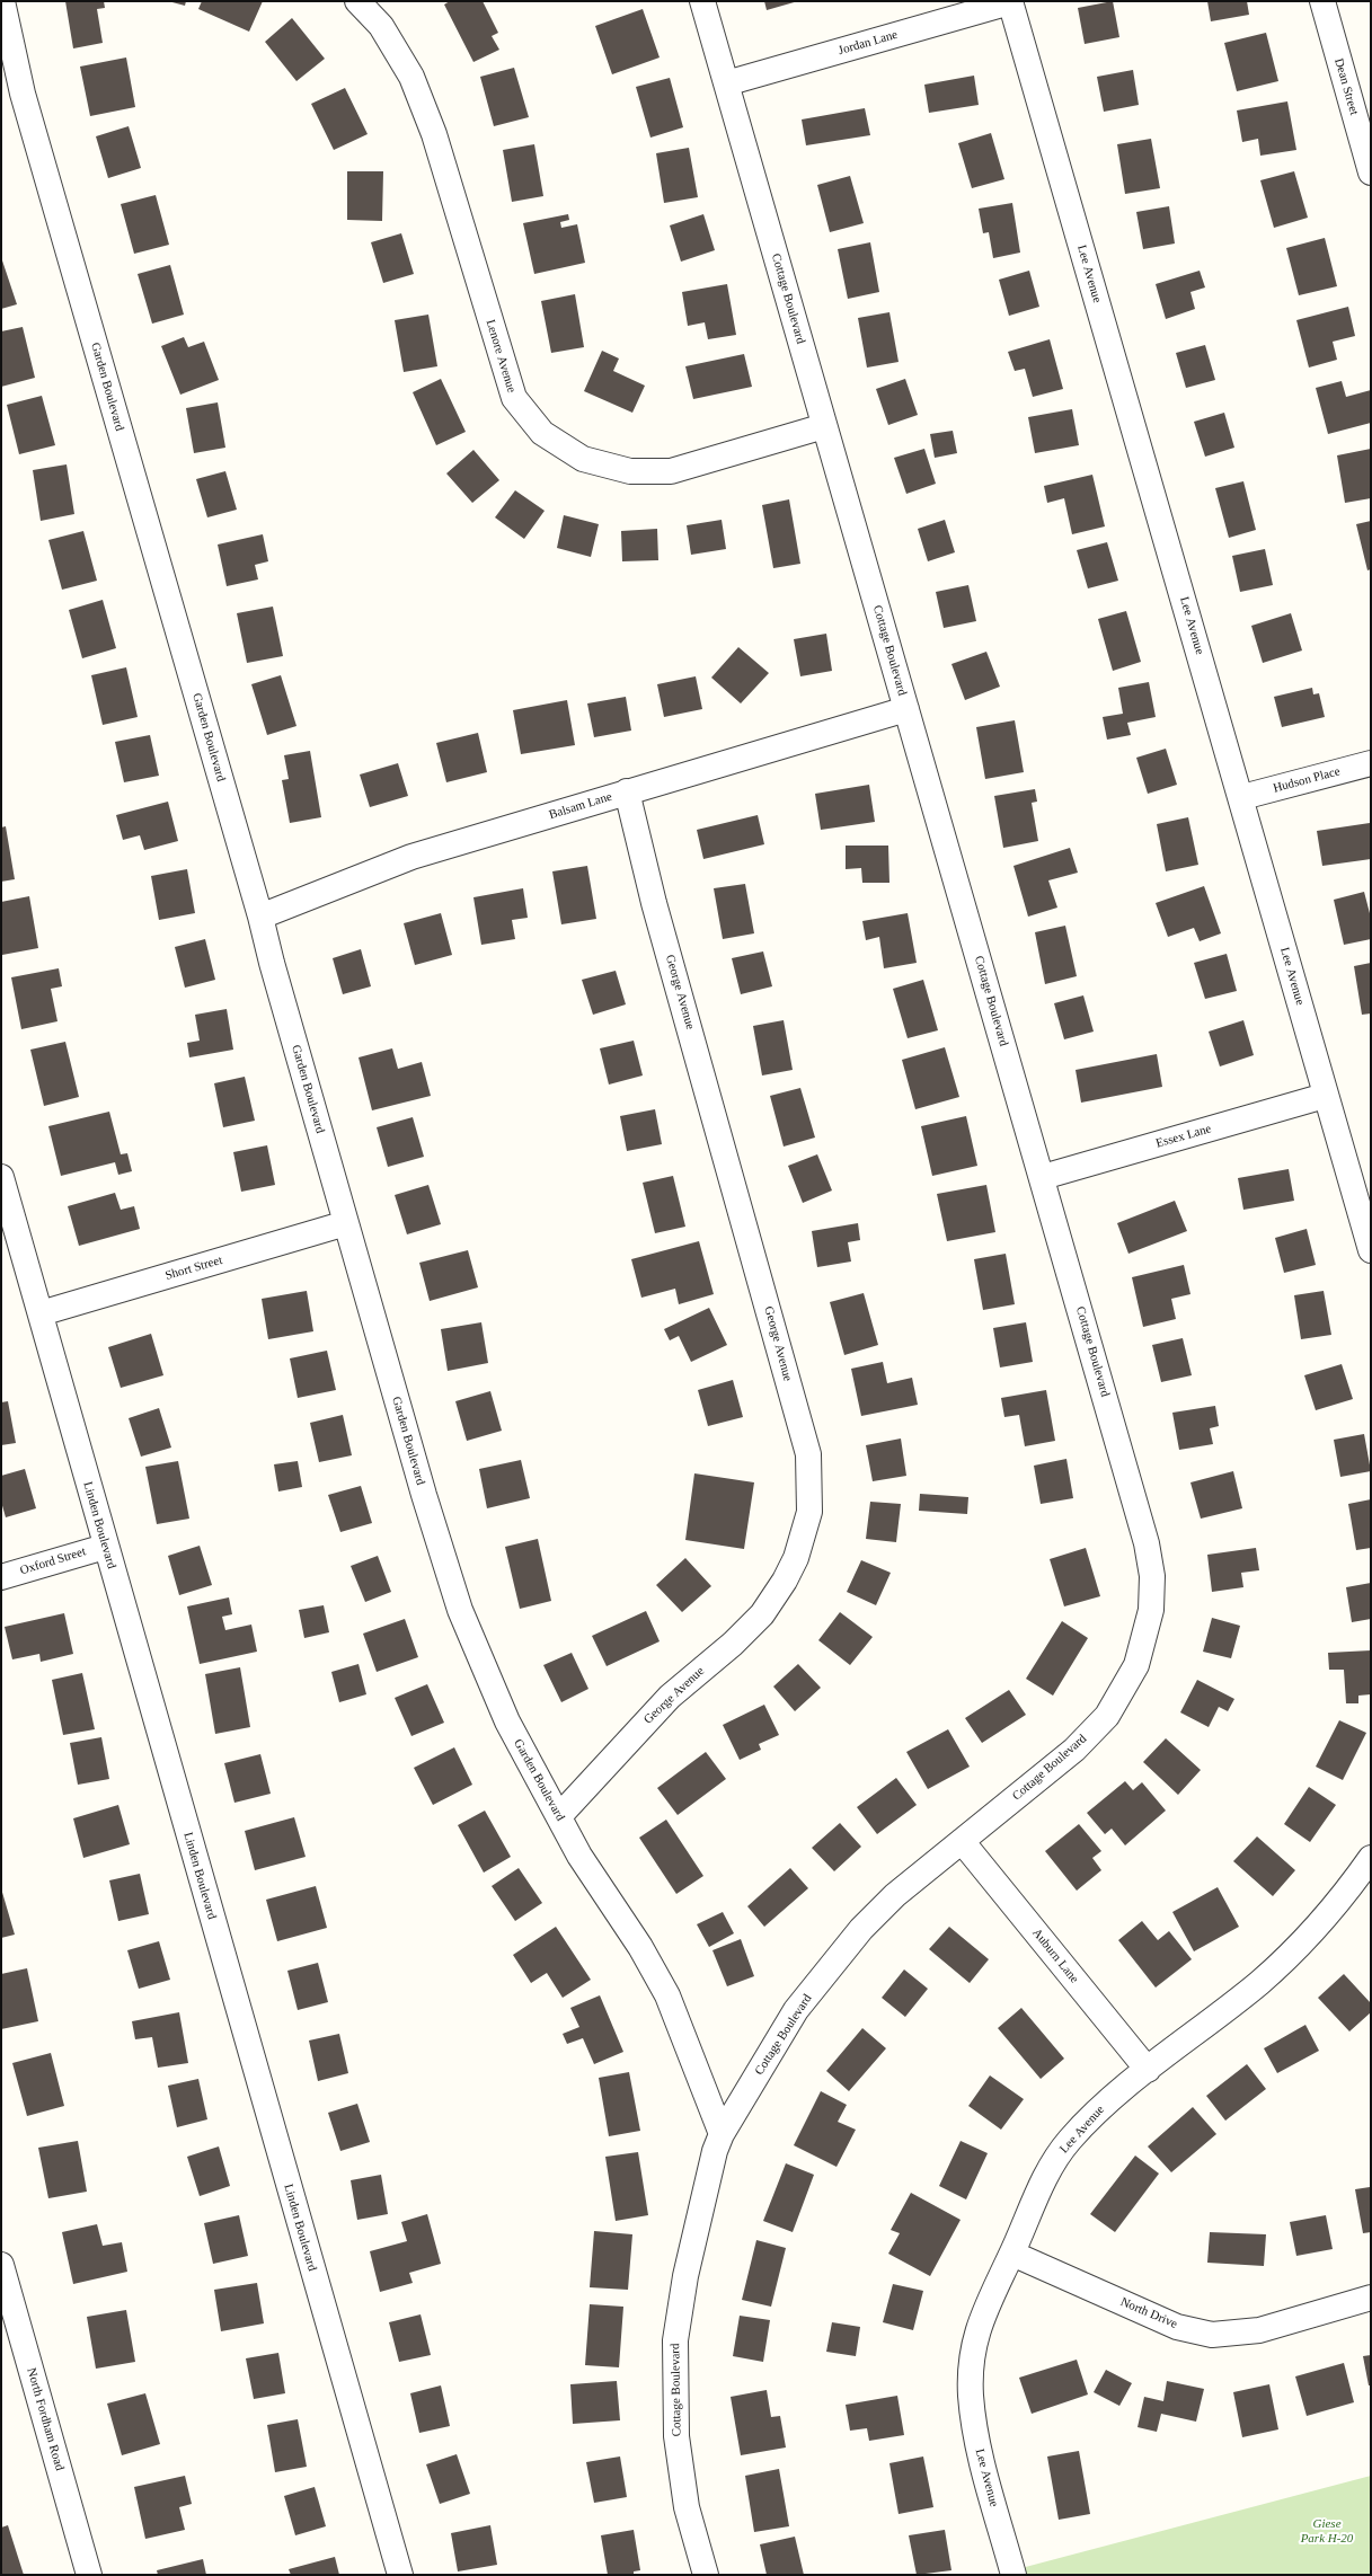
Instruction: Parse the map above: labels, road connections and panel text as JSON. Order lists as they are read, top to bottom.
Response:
{
  "streets": {
    "street": [
      "Jordan Lane",
      "Dean Street",
      "Lee Avenue",
      "Cottage Boulevard",
      "Lenore Avenue",
      "Garden Boulevard",
      "Hudson Place",
      "Balsam Lane",
      "George Avenue",
      "Essex Lane",
      "Short Street",
      "Linden Boulevard",
      "Oxford Street",
      "Auburn Lane",
      "North Drive",
      "North Fordham Road"
    ]
  },
  "crossings": [
    ["Jordan Lane", "Lee Avenue"],
    ["Jordan Lane", "Cottage Boulevard"],
    ["Lee Avenue", "Hudson Place"],
    ["Lee Avenue", "Essex Lane"],
    ["Lee Avenue", "Auburn Lane"],
    ["Lee Avenue", "North Drive"],
    ["Cottage Boulevard", "Lenore Avenue"],
    ["Cottage Boulevard", "Garden Boulevard"],
    ["Cottage Boulevard", "Balsam Lane"],
    ["Cottage Boulevard", "Essex Lane"],
    ["Cottage Boulevard", "Auburn Lane"],
    ["Garden Boulevard", "Balsam Lane"],
    ["Garden Boulevard", "George Avenue"],
    ["Garden Boulevard", "Short Street"],
    ["Balsam Lane", "George Avenue"],
    ["Short Street", "Linden Boulevard"],
    ["Linden Boulevard", "Oxford Street"]
  ],
  "parks": ["Giese Park H-20"]
}
